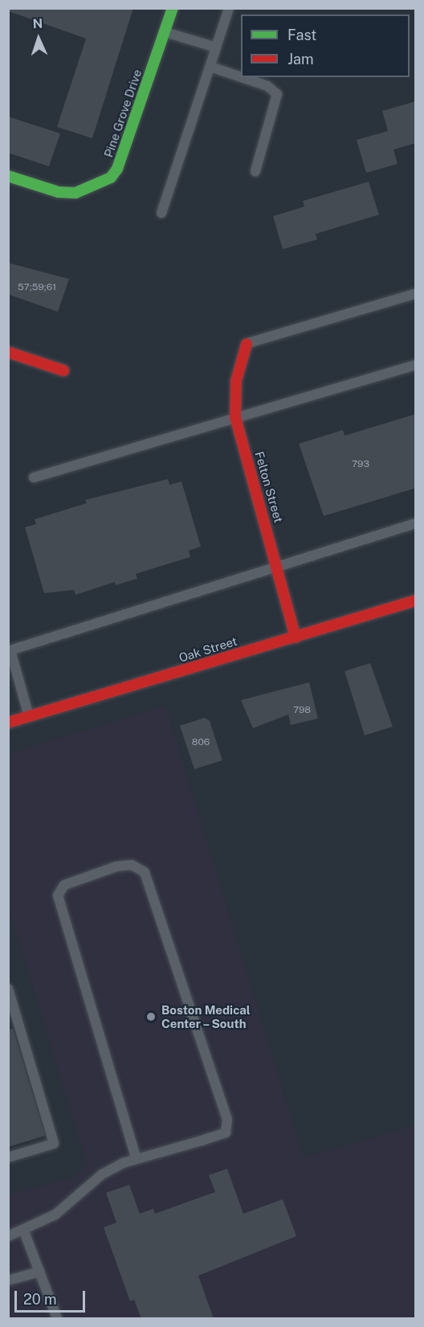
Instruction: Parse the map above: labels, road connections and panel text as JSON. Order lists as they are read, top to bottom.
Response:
{
  "streets": {
    "street": ["Pine Grove Drive", "Felton Street", "Oak Street"]
  },
  "crossings": [
    ["Felton Street", "Oak Street"]
  ],
  "places": ["Boston Medical Center – South"],
  "house_numbers": [
    "57;59;61",
    "793",
    "798",
    "806"
  ],
  "legend": ["Fast", "Jam"],
  "scale_bar": "20 m",
  "north": "top"
}
